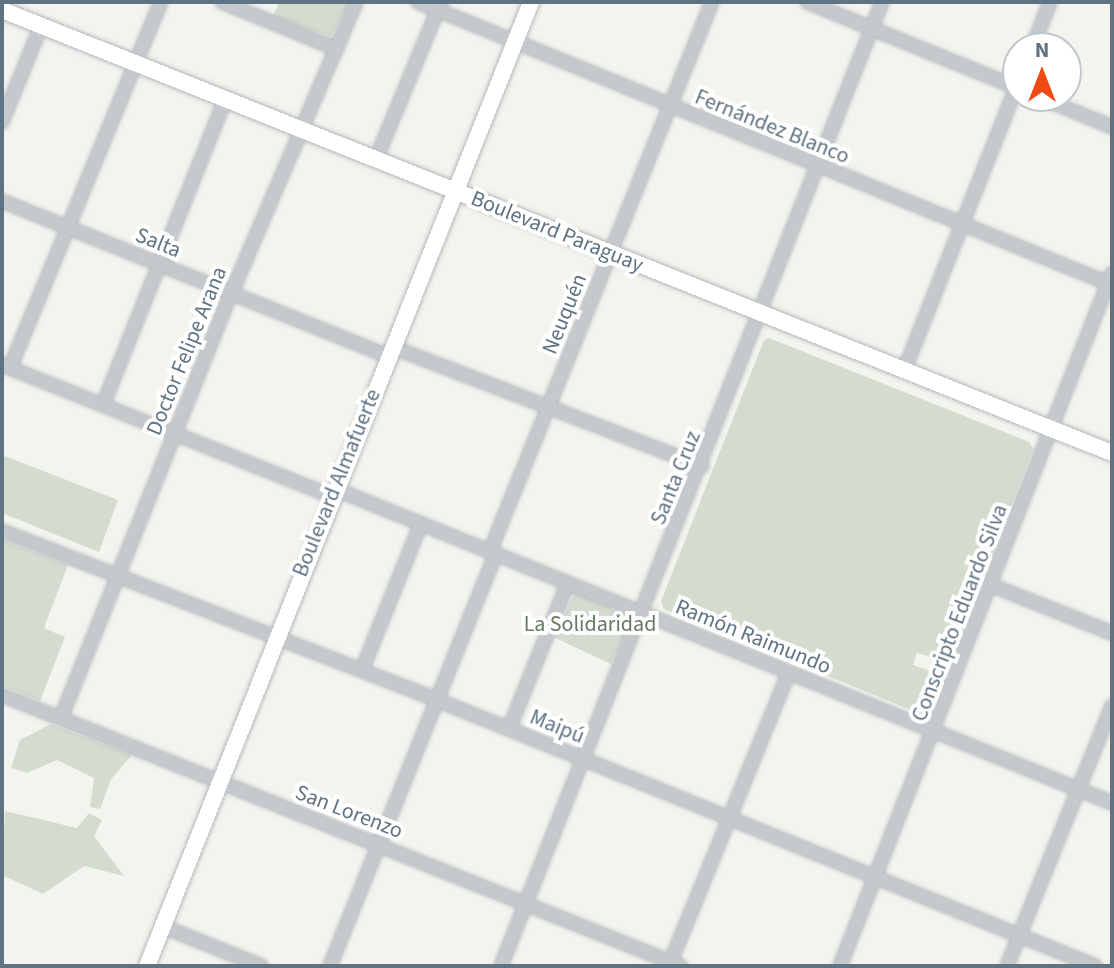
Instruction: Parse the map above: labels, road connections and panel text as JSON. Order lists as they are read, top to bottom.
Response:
{
  "streets": {
    "main road": ["Boulevard Paraguay", "Boulevard Almafuerte"],
    "street": [
      "Fernández Blanco",
      "Salta",
      "Neuquén",
      "Doctor Felipe Arana",
      "Santa Cruz",
      "Conscripto Eduardo Silva",
      "Ramón Raimundo",
      "Maipú",
      "San Lorenzo"
    ]
  },
  "crossings": [
    ["Fernández Blanco", "Neuquén"],
    ["Fernández Blanco", "Santa Cruz"],
    ["Fernández Blanco", "Boulevard Almafuerte"],
    ["Fernández Blanco", "Conscripto Eduardo Silva"],
    ["Boulevard Paraguay", "Neuquén"],
    ["Boulevard Paraguay", "Doctor Felipe Arana"],
    ["Boulevard Paraguay", "Santa Cruz"],
    ["Boulevard Paraguay", "Boulevard Almafuerte"],
    ["Boulevard Paraguay", "Conscripto Eduardo Silva"],
    ["Salta", "Neuquén"],
    ["Salta", "Doctor Felipe Arana"],
    ["Salta", "Santa Cruz"],
    ["Salta", "Boulevard Almafuerte"],
    ["Neuquén", "Ramón Raimundo"],
    ["Neuquén", "Maipú"],
    ["Neuquén", "San Lorenzo"],
    ["Doctor Felipe Arana", "Ramón Raimundo"],
    ["Doctor Felipe Arana", "Maipú"],
    ["Doctor Felipe Arana", "San Lorenzo"],
    ["Santa Cruz", "Ramón Raimundo"],
    ["Santa Cruz", "Maipú"],
    ["Santa Cruz", "San Lorenzo"],
    ["Boulevard Almafuerte", "Ramón Raimundo"],
    ["Boulevard Almafuerte", "Maipú"],
    ["Boulevard Almafuerte", "San Lorenzo"],
    ["Conscripto Eduardo Silva", "Ramón Raimundo"],
    ["Conscripto Eduardo Silva", "Maipú"]
  ],
  "parks": ["La Solidaridad"],
  "north": "top"
}
